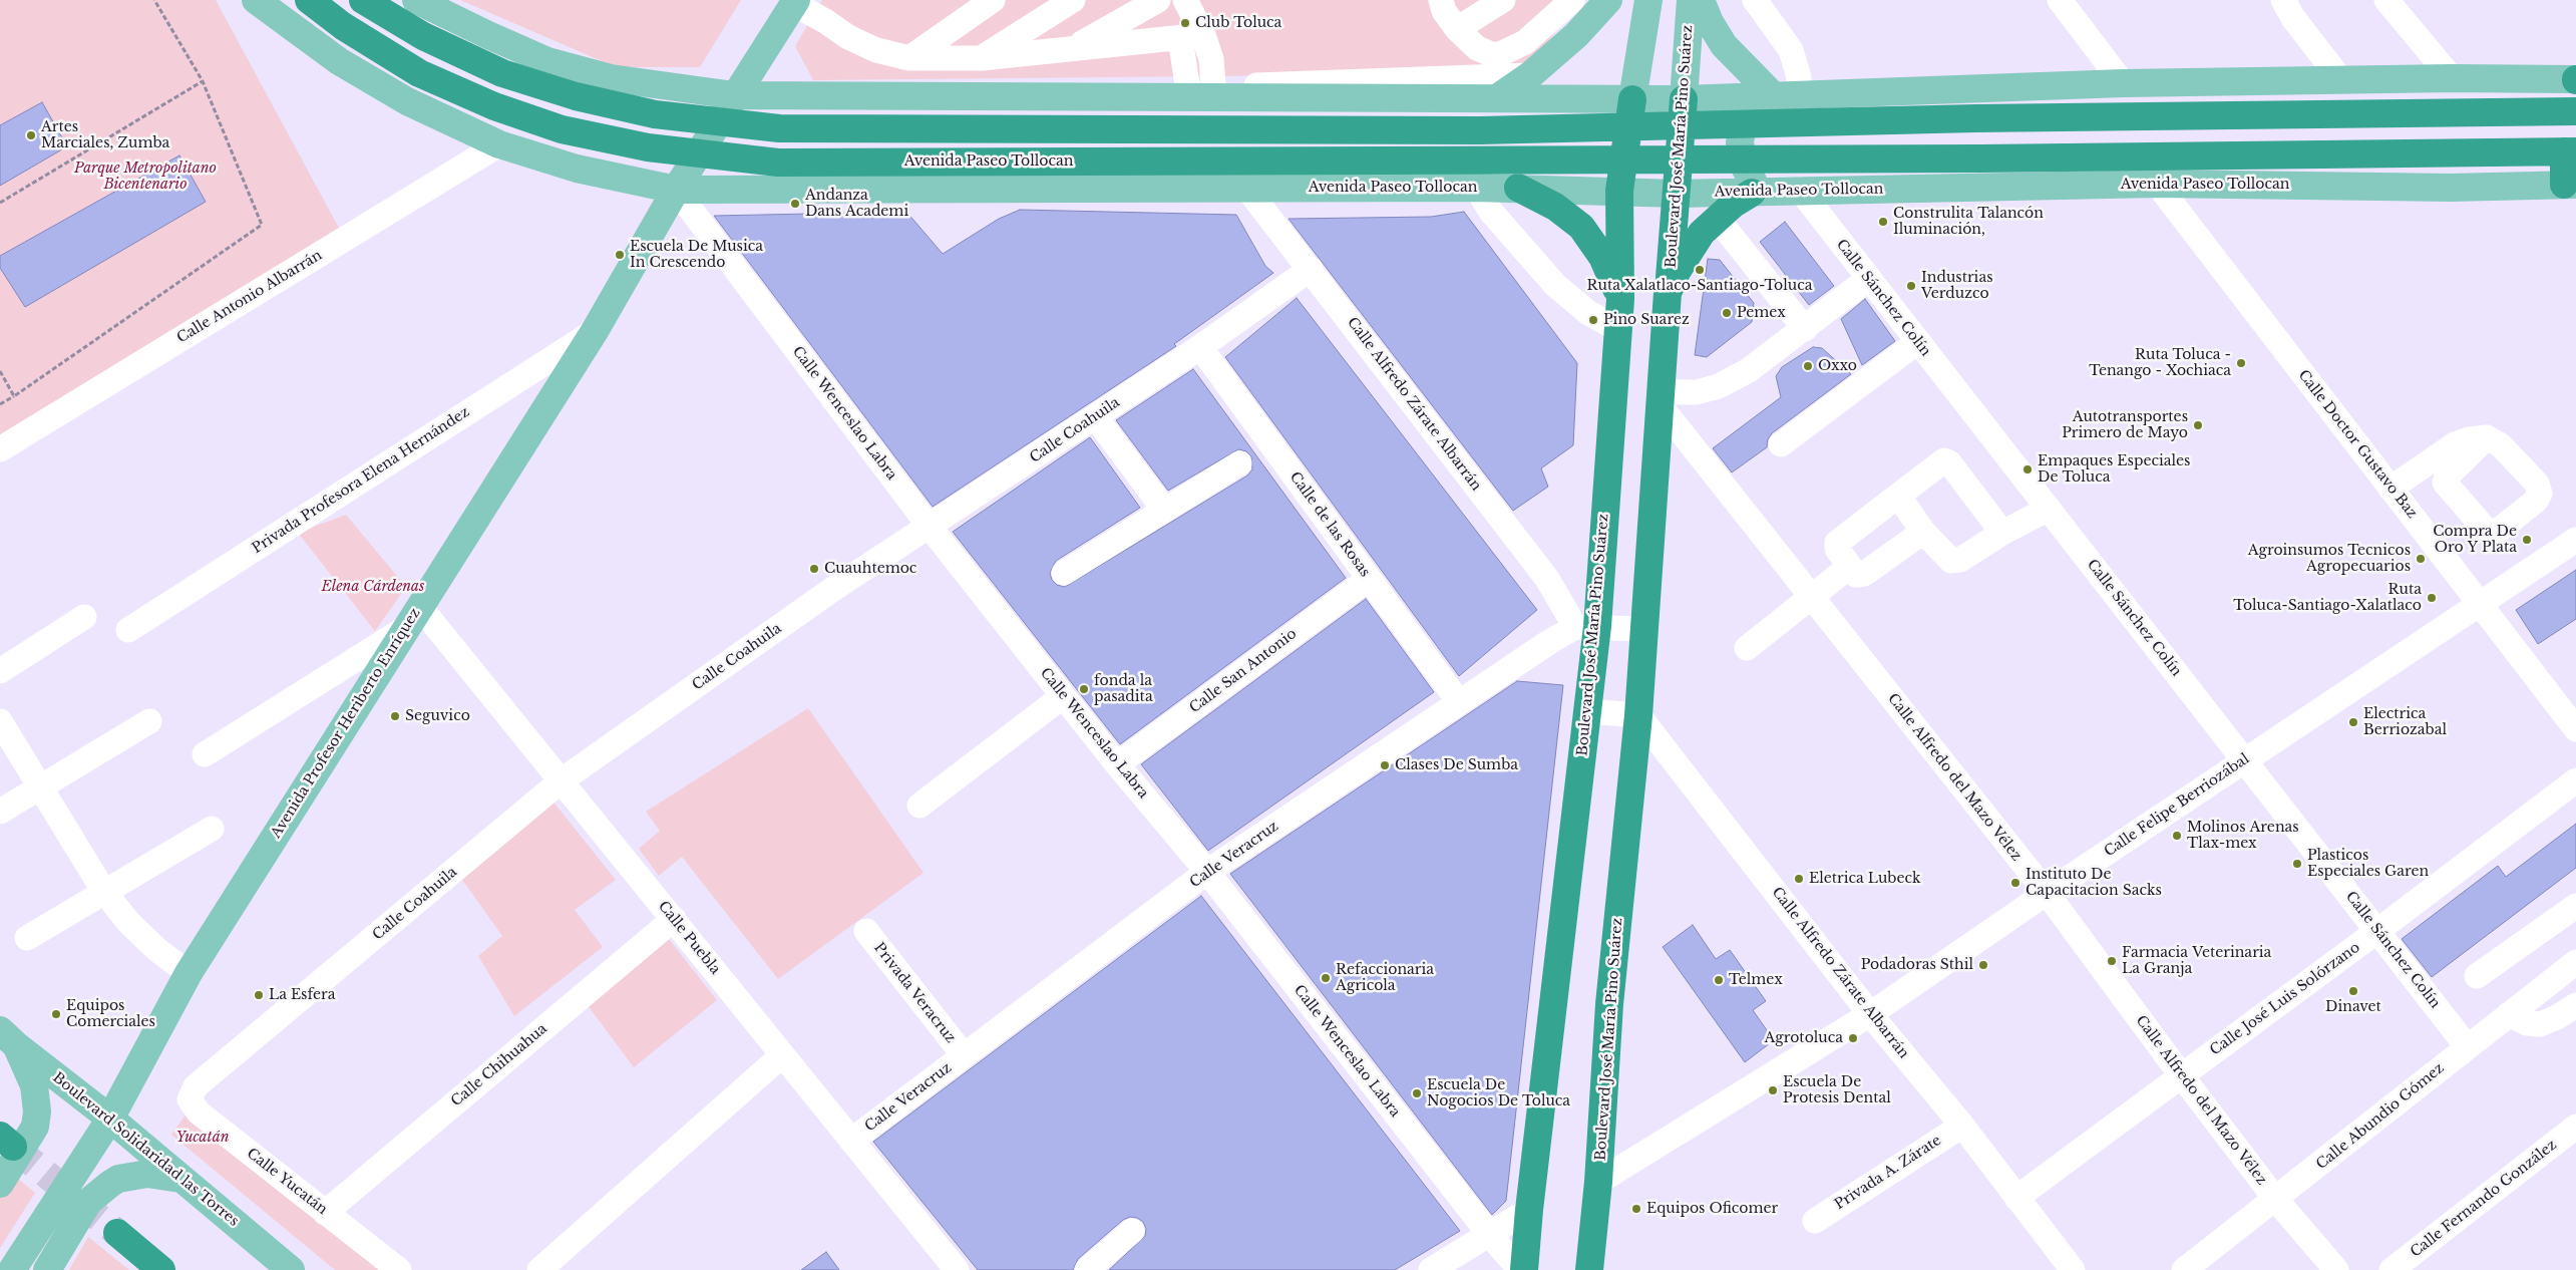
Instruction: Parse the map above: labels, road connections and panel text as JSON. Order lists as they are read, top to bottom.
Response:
{
  "streets": {
    "highway": ["Boulevard José María Pino Suárez", "Avenida Paseo Tollocan"],
    "main road": ["Avenida Profesor Heriberto Enríquez", "Boulevard Solidaridad las Torres"],
    "street": [
      "Calle Antonio Albarrán",
      "Calle Sánchez Colín",
      "Calle Alfredo Zárate Albarrán",
      "Calle Wenceslao Labra",
      "Calle Coahuila",
      "Calle Doctor Gustavo Baz",
      "Privada Profesora Elena Hernández",
      "Calle de las Rosas",
      "Calle San Antonio",
      "Calle Alfredo del Mazo Vélez",
      "Calle Felipe Berriozábal",
      "Calle Veracruz",
      "Calle Puebla",
      "Privada Veracruz",
      "Calle José Luis Solórzano",
      "Calle Chihuahua",
      "Calle Abundio Gómez",
      "Privada A. Zárate",
      "Calle Yucatán",
      "Calle Fernando González"
    ]
  },
  "crossings": [
    ["Boulevard José María Pino Suárez", "Avenida Paseo Tollocan"],
    ["Boulevard José María Pino Suárez", "Calle Alfredo Zárate Albarrán"],
    ["Boulevard José María Pino Suárez", "Calle Alfredo del Mazo Vélez"],
    ["Boulevard José María Pino Suárez", "Calle Felipe Berriozábal"],
    ["Boulevard José María Pino Suárez", "Calle Veracruz"],
    ["Avenida Paseo Tollocan", "Calle Antonio Albarrán"],
    ["Avenida Paseo Tollocan", "Calle Sánchez Colín"],
    ["Avenida Paseo Tollocan", "Calle Alfredo Zárate Albarrán"],
    ["Avenida Paseo Tollocan", "Calle Wenceslao Labra"],
    ["Avenida Paseo Tollocan", "Calle Doctor Gustavo Baz"],
    ["Avenida Paseo Tollocan", "Avenida Profesor Heriberto Enríquez"],
    ["Calle Sánchez Colín", "Calle Felipe Berriozábal"],
    ["Calle Sánchez Colín", "Calle José Luis Solórzano"],
    ["Calle Sánchez Colín", "Calle Abundio Gómez"],
    ["Calle Alfredo Zárate Albarrán", "Calle Coahuila"],
    ["Calle Alfredo Zárate Albarrán", "Calle Felipe Berriozábal"],
    ["Calle Alfredo Zárate Albarrán", "Calle Veracruz"],
    ["Calle Alfredo Zárate Albarrán", "Calle José Luis Solórzano"],
    ["Calle Alfredo Zárate Albarrán", "Privada A. Zárate"],
    ["Calle Wenceslao Labra", "Calle Coahuila"],
    ["Calle Wenceslao Labra", "Calle San Antonio"],
    ["Calle Wenceslao Labra", "Avenida Profesor Heriberto Enríquez"],
    ["Calle Wenceslao Labra", "Calle Veracruz"],
    ["Calle Coahuila", "Calle de las Rosas"],
    ["Calle Coahuila", "Calle Puebla"],
    ["Calle Coahuila", "Calle Yucatán"],
    ["Calle Doctor Gustavo Baz", "Calle Felipe Berriozábal"],
    ["Privada Profesora Elena Hernández", "Avenida Profesor Heriberto Enríquez"],
    ["Calle de las Rosas", "Calle San Antonio"],
    ["Calle de las Rosas", "Calle Veracruz"],
    ["Avenida Profesor Heriberto Enríquez", "Calle Puebla"],
    ["Avenida Profesor Heriberto Enríquez", "Boulevard Solidaridad las Torres"],
    ["Calle Alfredo del Mazo Vélez", "Calle Felipe Berriozábal"],
    ["Calle Alfredo del Mazo Vélez", "Calle José Luis Solórzano"],
    ["Calle Alfredo del Mazo Vélez", "Calle Abundio Gómez"],
    ["Calle Veracruz", "Calle Puebla"],
    ["Calle Veracruz", "Privada Veracruz"],
    ["Calle Puebla", "Calle Chihuahua"],
    ["Calle Chihuahua", "Calle Yucatán"]
  ],
  "parks": ["Parque Metropolitano Bicentenario", "Elena Cárdenas", "Yucatán"],
  "places": [
    "Club Toluca",
    "Artes Marciales, Zumba",
    "Andanza Dans Academi",
    "Construlita Talancón Iluminación,",
    "Escuela De Musica In Crescendo",
    "Ruta Xalatlaco-Santiago-Toluca",
    "Industrias Verduzco",
    "Pemex",
    "Pino Suarez",
    "Ruta Toluca - Tenango - Xochiaca",
    "Oxxo",
    "Autotransportes Primero de Mayo",
    "Empaques Especiales De Toluca",
    "Compra De Oro Y Plata",
    "Agroinsumos Tecnicos Agropecuarios",
    "Cuauhtemoc",
    "Ruta Toluca-Santiago-Xalatlaco",
    "fonda la pasadita",
    "Seguvico",
    "Electrica Berriozabal",
    "Clases De Sumba",
    "Molinos Arenas Tlax-mex",
    "Plasticos Especiales Garen",
    "Eletrica Lubeck",
    "Instituto De Capacitacion Sacks",
    "Farmacia Veterinaria La Granja",
    "Podadoras Sthil",
    "Refaccionaria Agricola",
    "Telmex",
    "Dinavet",
    "La Esfera",
    "Equipos Comerciales",
    "Agrotoluca",
    "Escuela De Protesis Dental",
    "Escuela De Nogocios De Toluca",
    "Equipos Oficomer"
  ]
}
